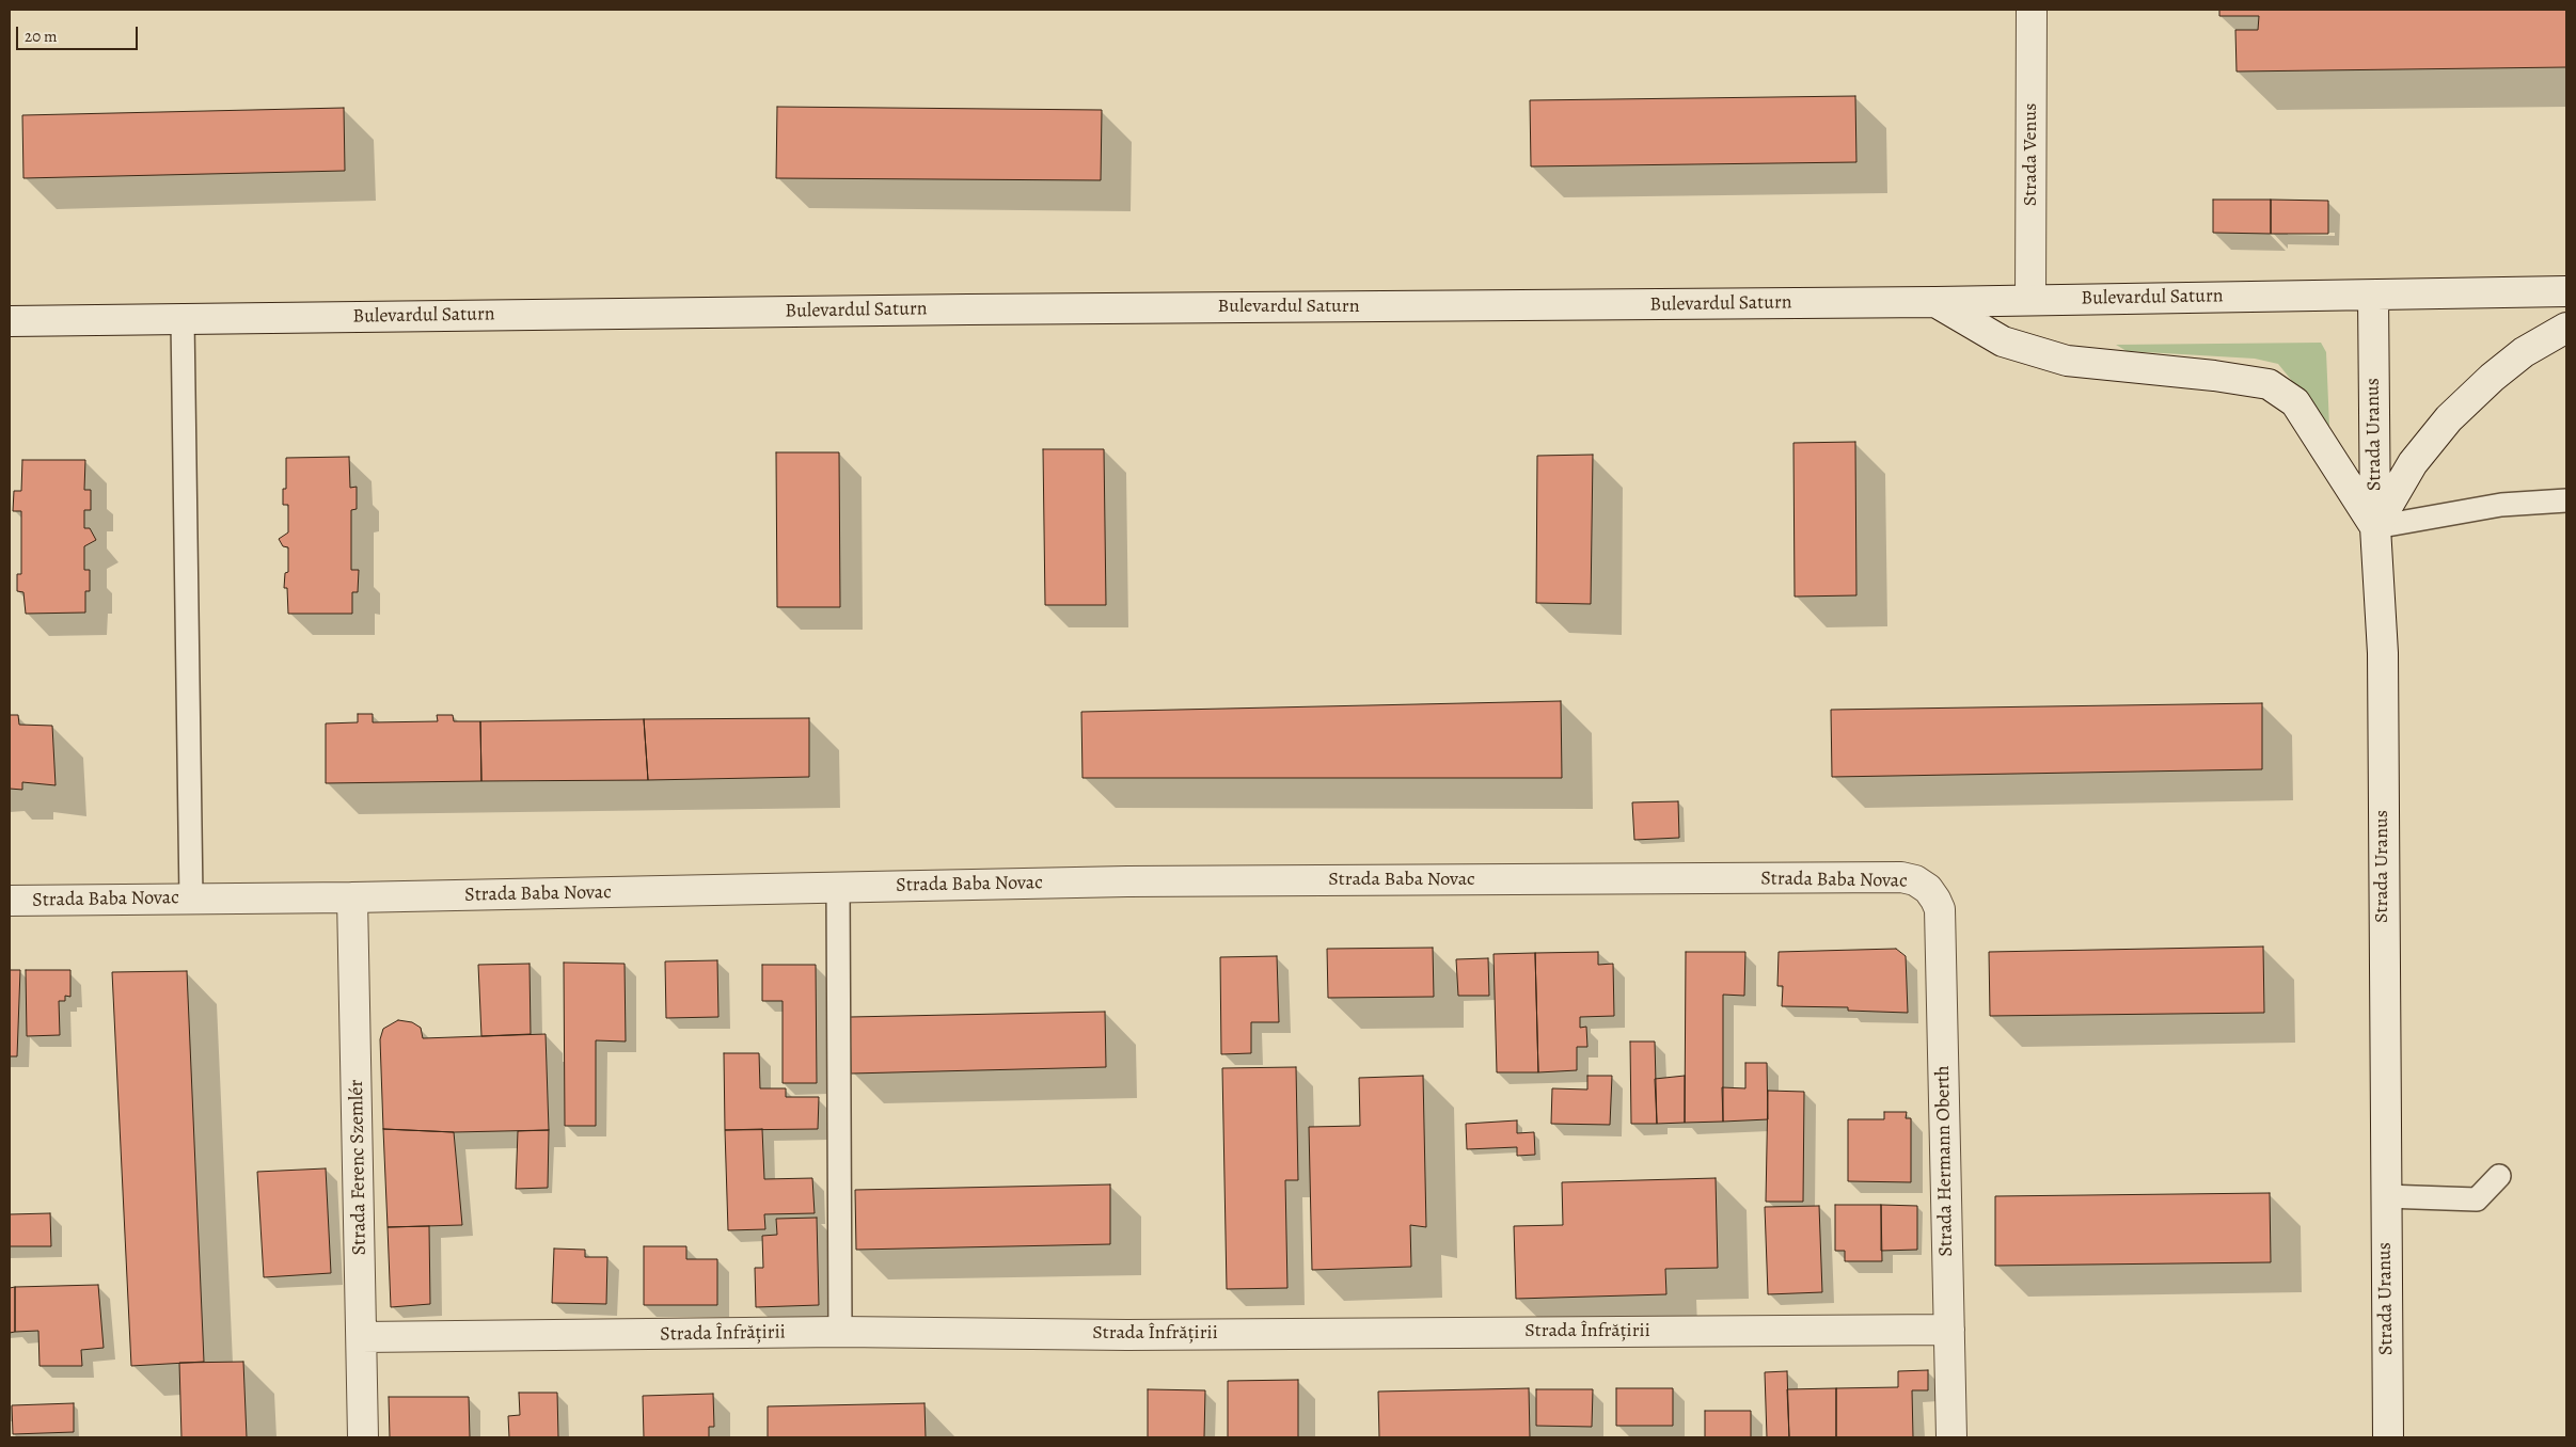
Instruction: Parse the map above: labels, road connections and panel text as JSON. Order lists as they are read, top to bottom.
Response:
{
  "streets": {
    "street": [
      "Strada Venus",
      "Bulevardul Saturn",
      "Strada Uranus",
      "Strada Baba Novac",
      "Strada Hermann Oberth",
      "Strada Ferenc Szemlér",
      "Strada Înfrățirii"
    ]
  },
  "crossings": [
    ["Strada Venus", "Bulevardul Saturn"],
    ["Bulevardul Saturn", "Strada Uranus"],
    ["Strada Baba Novac", "Strada Hermann Oberth"],
    ["Strada Baba Novac", "Strada Ferenc Szemlér"],
    ["Strada Hermann Oberth", "Strada Înfrățirii"],
    ["Strada Ferenc Szemlér", "Strada Înfrățirii"]
  ],
  "scale_bar": "20 m"
}
